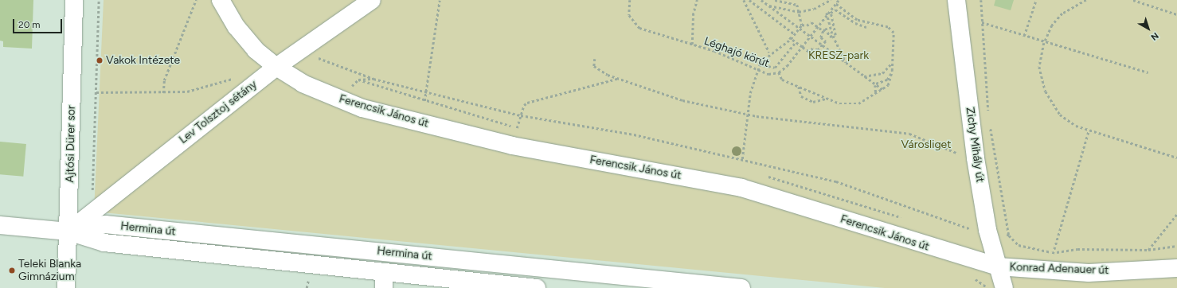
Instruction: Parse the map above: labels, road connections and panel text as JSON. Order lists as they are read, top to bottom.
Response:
{
  "streets": {
    "street": [
      "Ferencsik János út",
      "Lev Tolsztoj sétány",
      "Ajtósi Dürer sor",
      "Zichy Mihály út",
      "Hermina út",
      "Konrad Adenauer út"
    ],
    "path": ["Léghajó körút"]
  },
  "crossings": [
    ["Ferencsik János út", "Lev Tolsztoj sétány"],
    ["Ferencsik János út", "Zichy Mihály út"],
    ["Ferencsik János út", "Konrad Adenauer út"],
    ["Lev Tolsztoj sétány", "Ajtósi Dürer sor"],
    ["Lev Tolsztoj sétány", "Hermina út"],
    ["Ajtósi Dürer sor", "Hermina út"],
    ["Zichy Mihály út", "Konrad Adenauer út"]
  ],
  "parks": ["KRESZ-park", "Városliget"],
  "places": ["Vakok Intézete", "Teleki Blanka Gimnázium"],
  "scale_bar": "20 m",
  "north": "bottom right"
}
